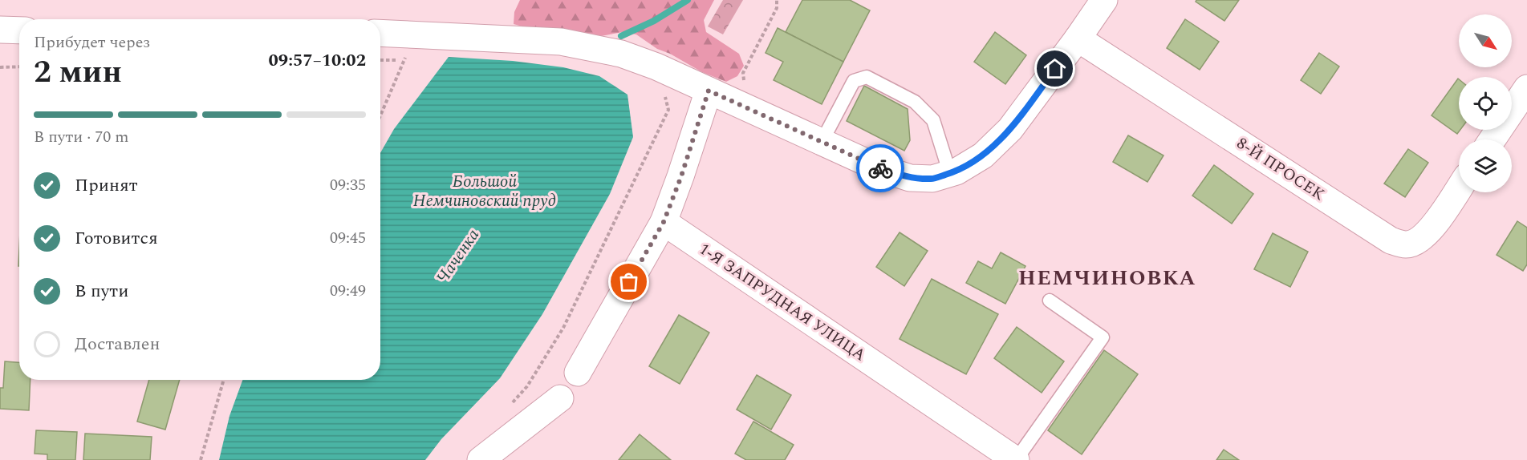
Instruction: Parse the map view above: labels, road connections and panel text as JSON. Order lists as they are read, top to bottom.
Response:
{
  "streets": {
    "street": ["8-Й ПРОСЕК", "1-Я ЗАПРУДНАЯ УЛИЦА"]
  },
  "districts": ["НЕМЧИНОВКА"],
  "water": ["Большой Немчиновский пруд", "Чаченка"],
  "north": "bottom right",
  "page": {
    "heading": ["2 мин", "Прибудет через", "09:57–10:02"],
    "bar": "В пути · 70 m",
    "list": [
      ["Принят", "09:35"],
      ["Готовится", "09:45"],
      ["В пути", "09:49"],
      "Доставлен"
    ]
  }
}
